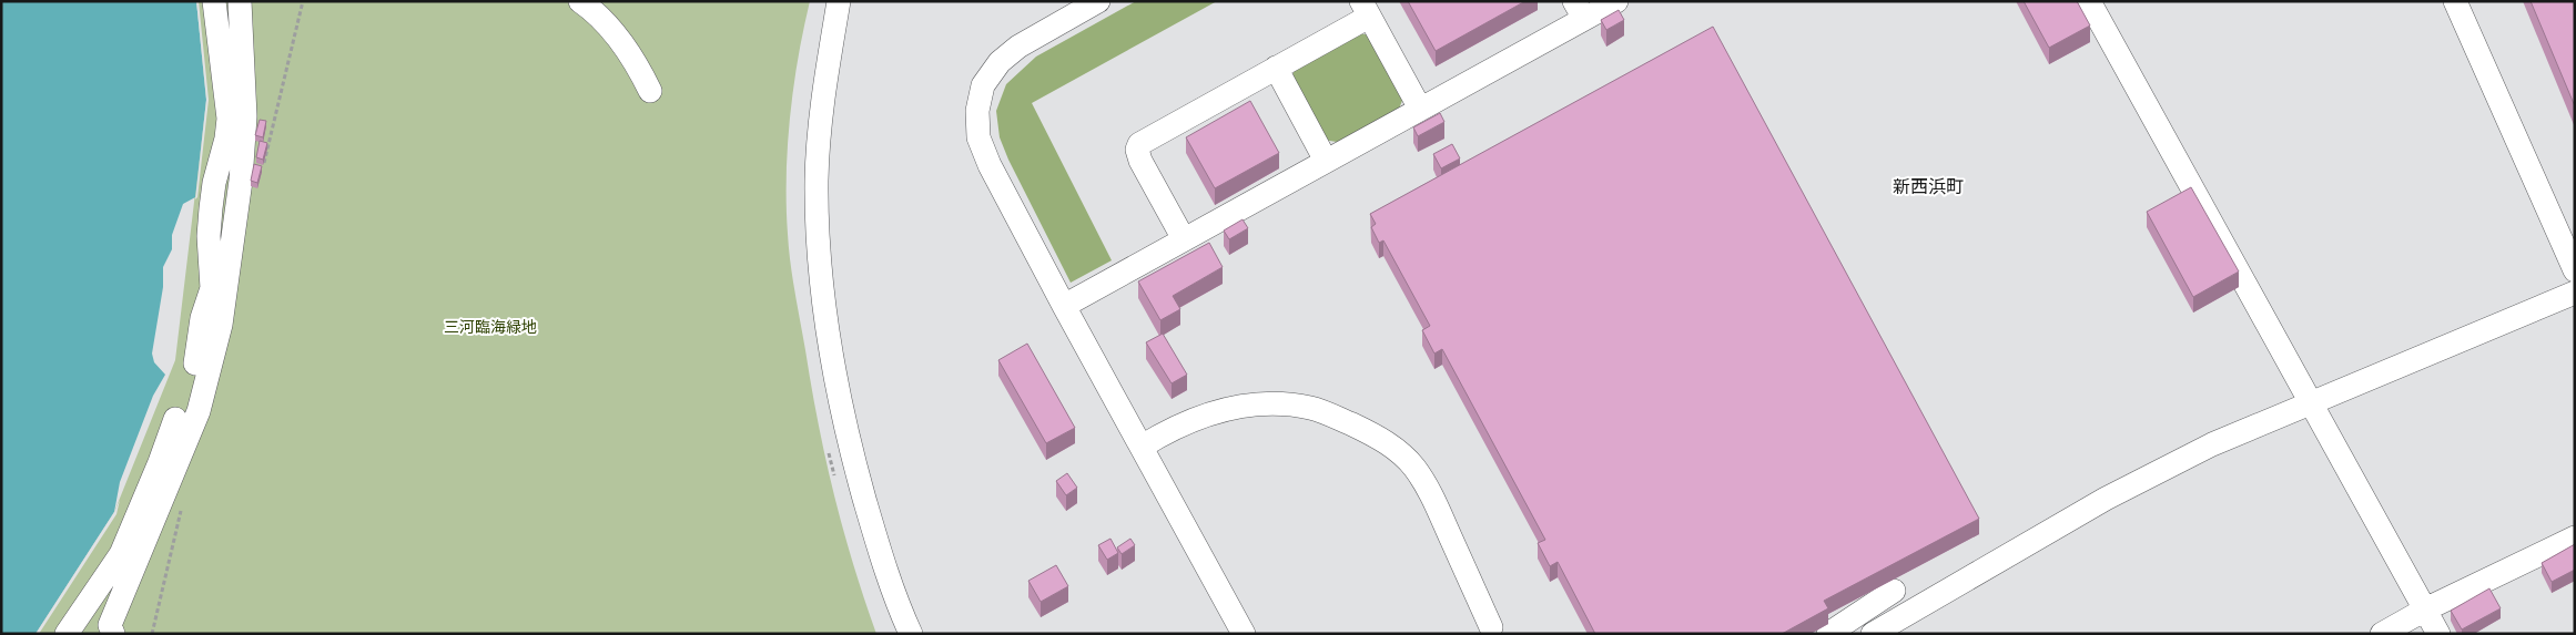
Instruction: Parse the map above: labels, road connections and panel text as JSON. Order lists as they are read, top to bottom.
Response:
{
  "districts": ["新西浜町"],
  "parks": ["三河臨海緑地"]
}
